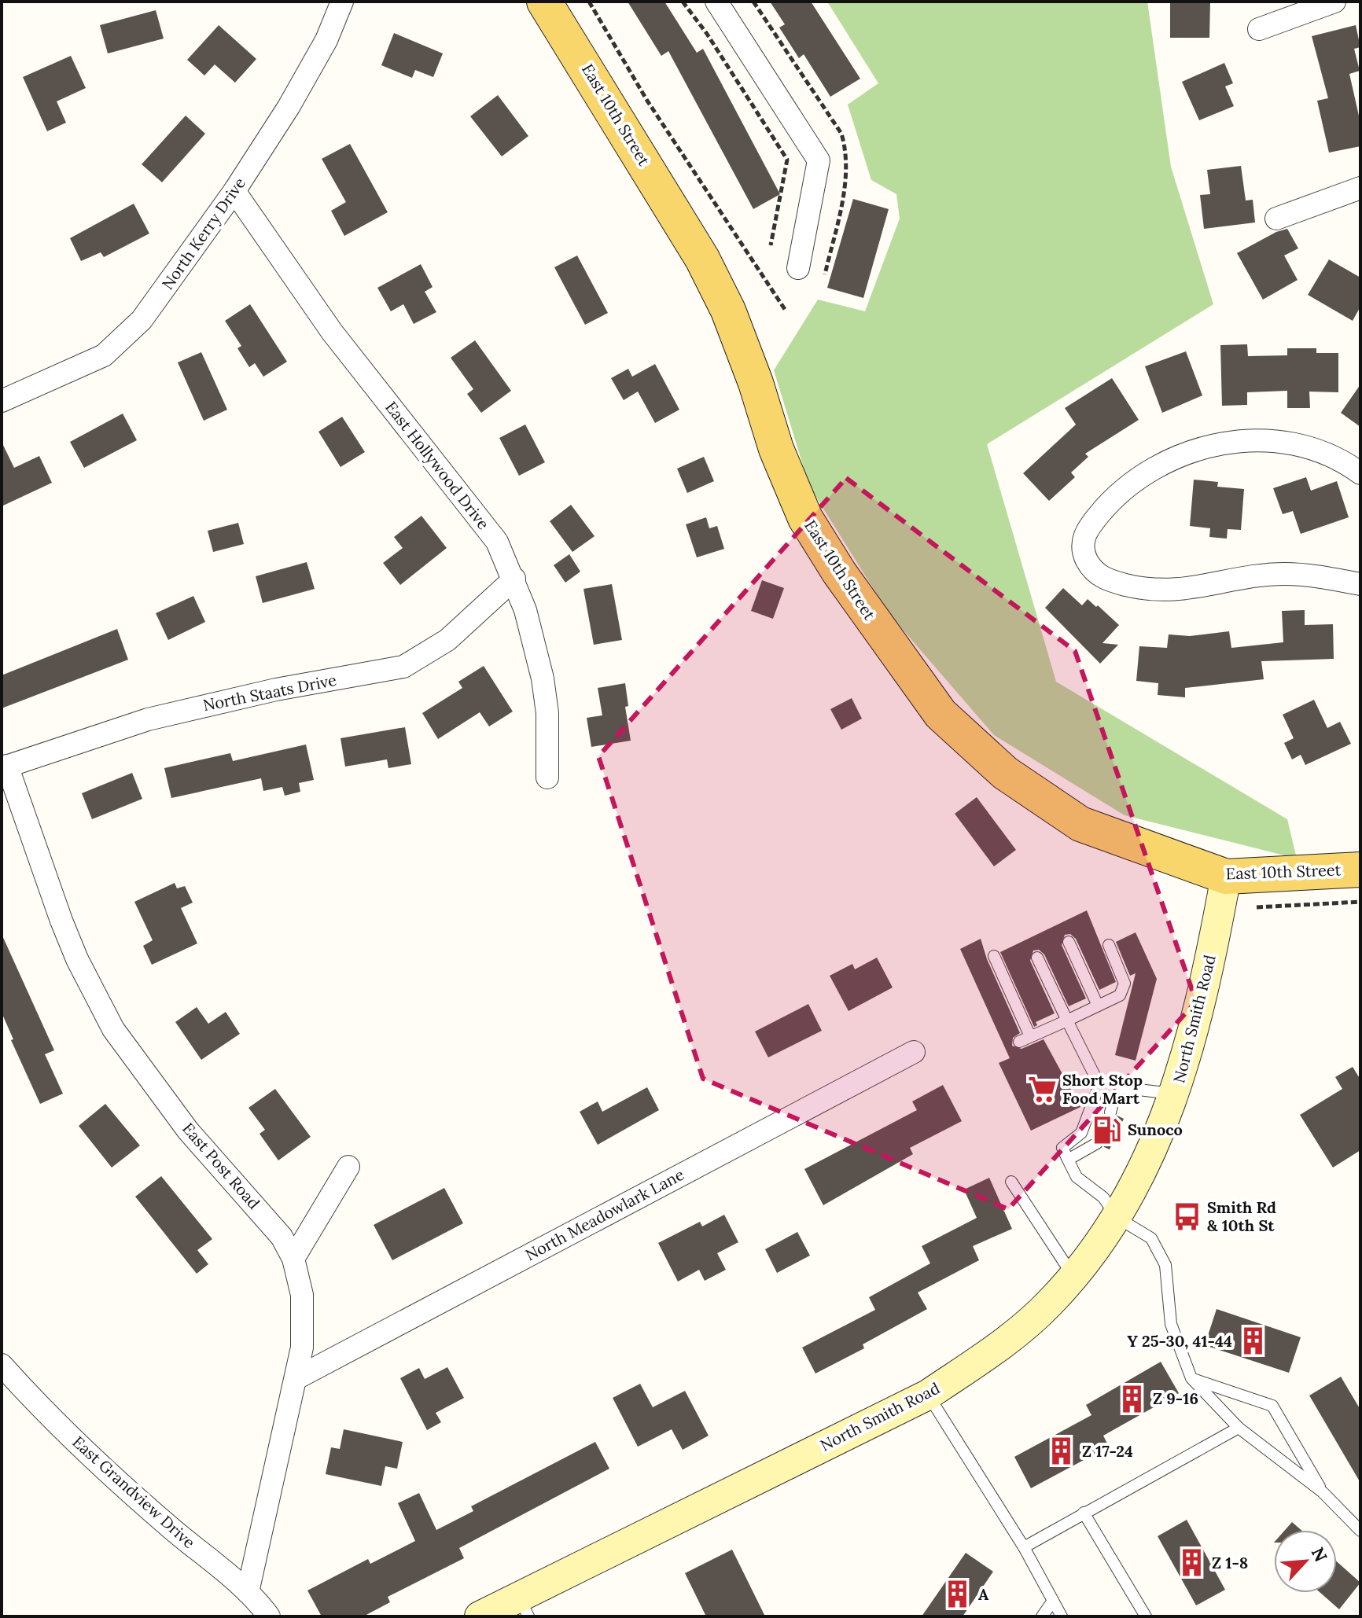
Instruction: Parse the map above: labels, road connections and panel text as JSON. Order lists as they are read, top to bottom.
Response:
{
  "streets": {
    "main road": ["East 10th Street", "North Smith Road"],
    "street": [
      "North Kerry Drive",
      "East Hollywood Drive",
      "North Staats Drive",
      "East Post Road",
      "North Meadowlark Lane",
      "East Grandview Drive"
    ]
  },
  "crossings": [
    ["East 10th Street", "North Smith Road"],
    ["North Kerry Drive", "East Hollywood Drive"],
    ["East Hollywood Drive", "North Staats Drive"],
    ["North Staats Drive", "East Post Road"],
    ["East Post Road", "North Meadowlark Lane"],
    ["East Post Road", "East Grandview Drive"]
  ],
  "places": {
    "supermarket": ["Short Stop Food Mart"],
    "fuel station": ["Sunoco"],
    "bus stop": ["Smith Rd & 10th St"],
    "building": [
      "Y 25-30, 41-44",
      "Z 9-16",
      "Z 17-24",
      "Z 1-8",
      "A"
    ]
  },
  "north": "top right"
}
